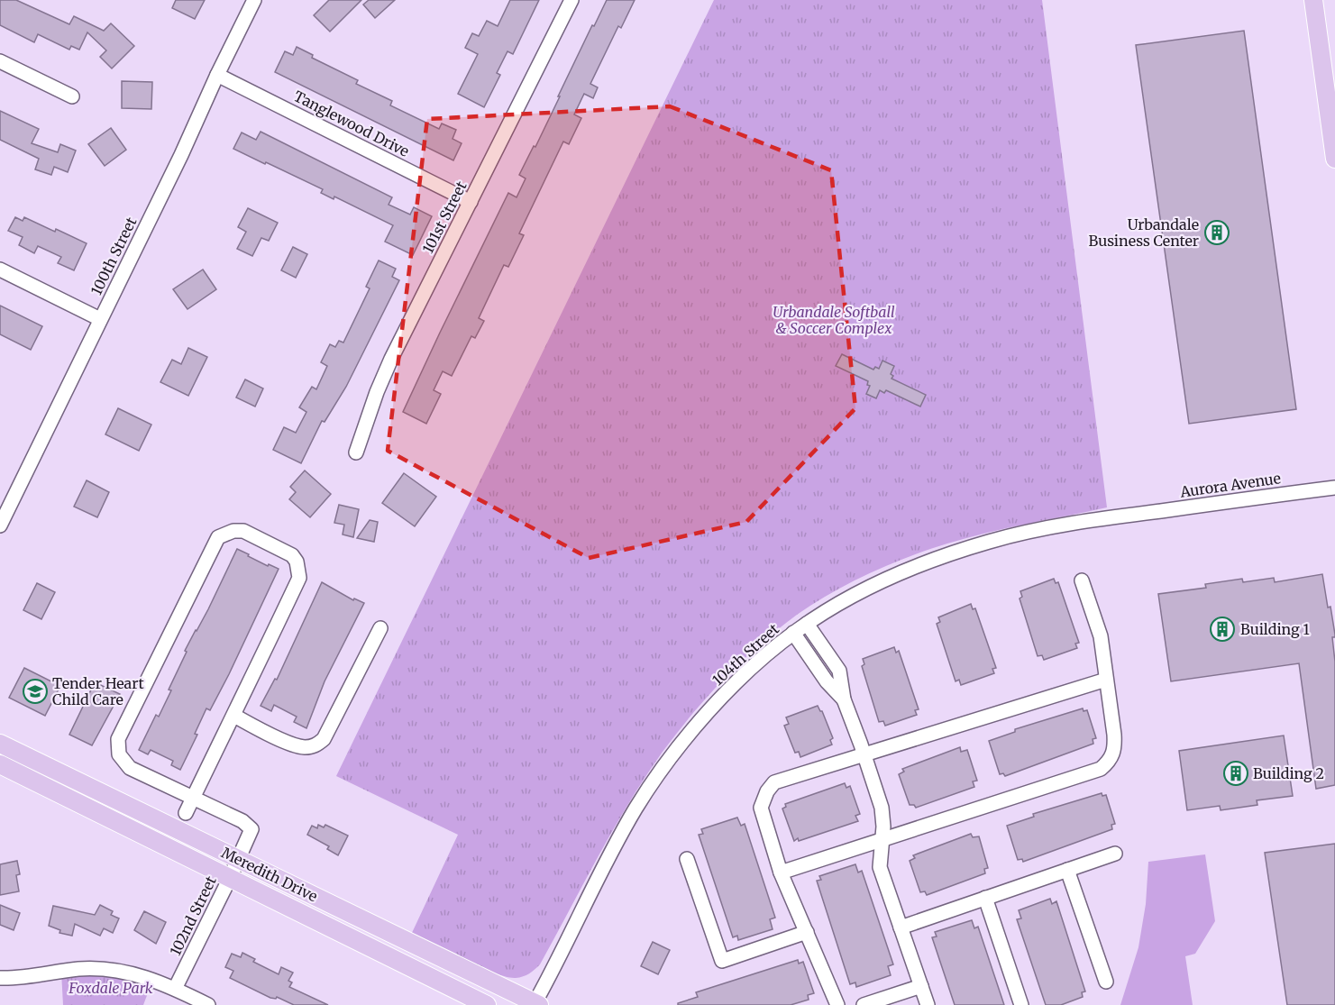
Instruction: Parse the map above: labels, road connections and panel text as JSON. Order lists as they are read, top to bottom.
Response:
{
  "streets": {
    "main road": ["Meredith Drive"],
    "street": [
      "Tanglewood Drive",
      "101st Street",
      "100th Street",
      "Aurora Avenue",
      "104th Street",
      "102nd Street"
    ]
  },
  "crossings": [
    ["Tanglewood Drive", "101st Street"],
    ["Tanglewood Drive", "100th Street"],
    ["Aurora Avenue", "104th Street"],
    ["104th Street", "Meredith Drive"],
    ["Meredith Drive", "102nd Street"]
  ],
  "parks": ["Urbandale Softball & Soccer Complex", "Foxdale Park"],
  "places": {
    "building": ["Urbandale Business Center", "Building 1", "Building 2"],
    "school or university": ["Tender Heart Child Care"]
  }
}
